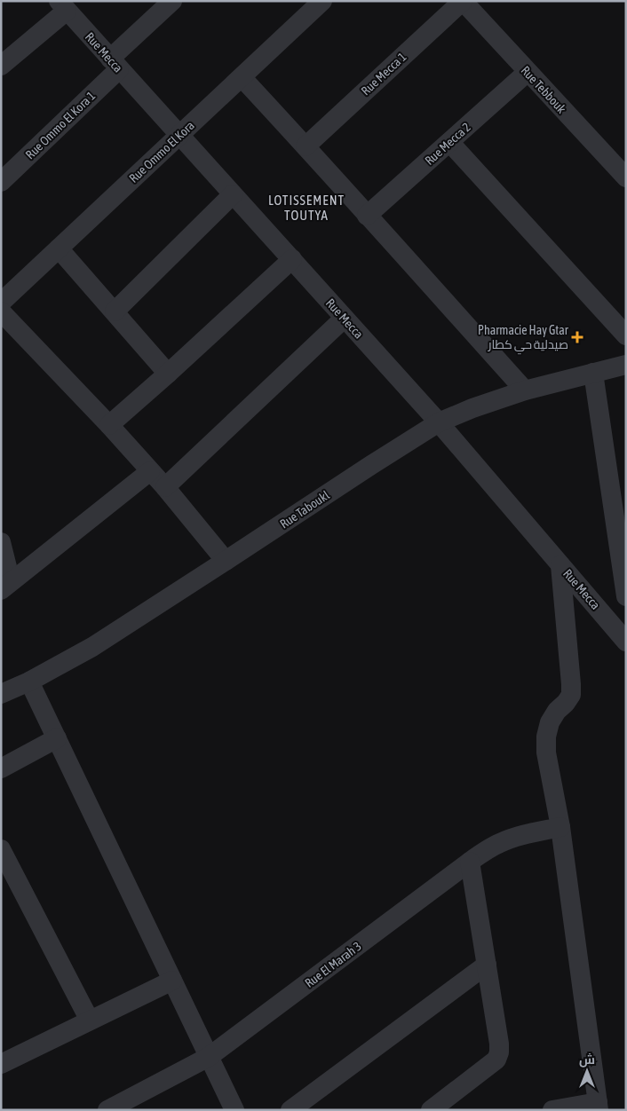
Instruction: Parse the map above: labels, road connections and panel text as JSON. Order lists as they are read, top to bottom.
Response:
{
  "streets": {
    "street": [
      "Rue Mecca",
      "Rue Mecca 1",
      "Rue Tebbouk",
      "Rue Ommo El Kora 1",
      "Rue Mecca 2",
      "Rue Ommo El Kora",
      "Rue Taboukl",
      "Rue El Marah 3"
    ]
  },
  "crossings": [
    ["Rue Mecca", "Rue Ommo El Kora 1"],
    ["Rue Mecca", "Rue Ommo El Kora"],
    ["Rue Mecca", "Rue Taboukl"],
    ["Rue Mecca 1", "Rue Tebbouk"],
    ["Rue Tebbouk", "Rue Mecca 2"]
  ],
  "districts": ["LOTISSEMENT TOUTYA"],
  "places": {
    "health": ["Pharmacie Hay Gtar صيدلية حي كطار"]
  },
  "north": "top"
}
